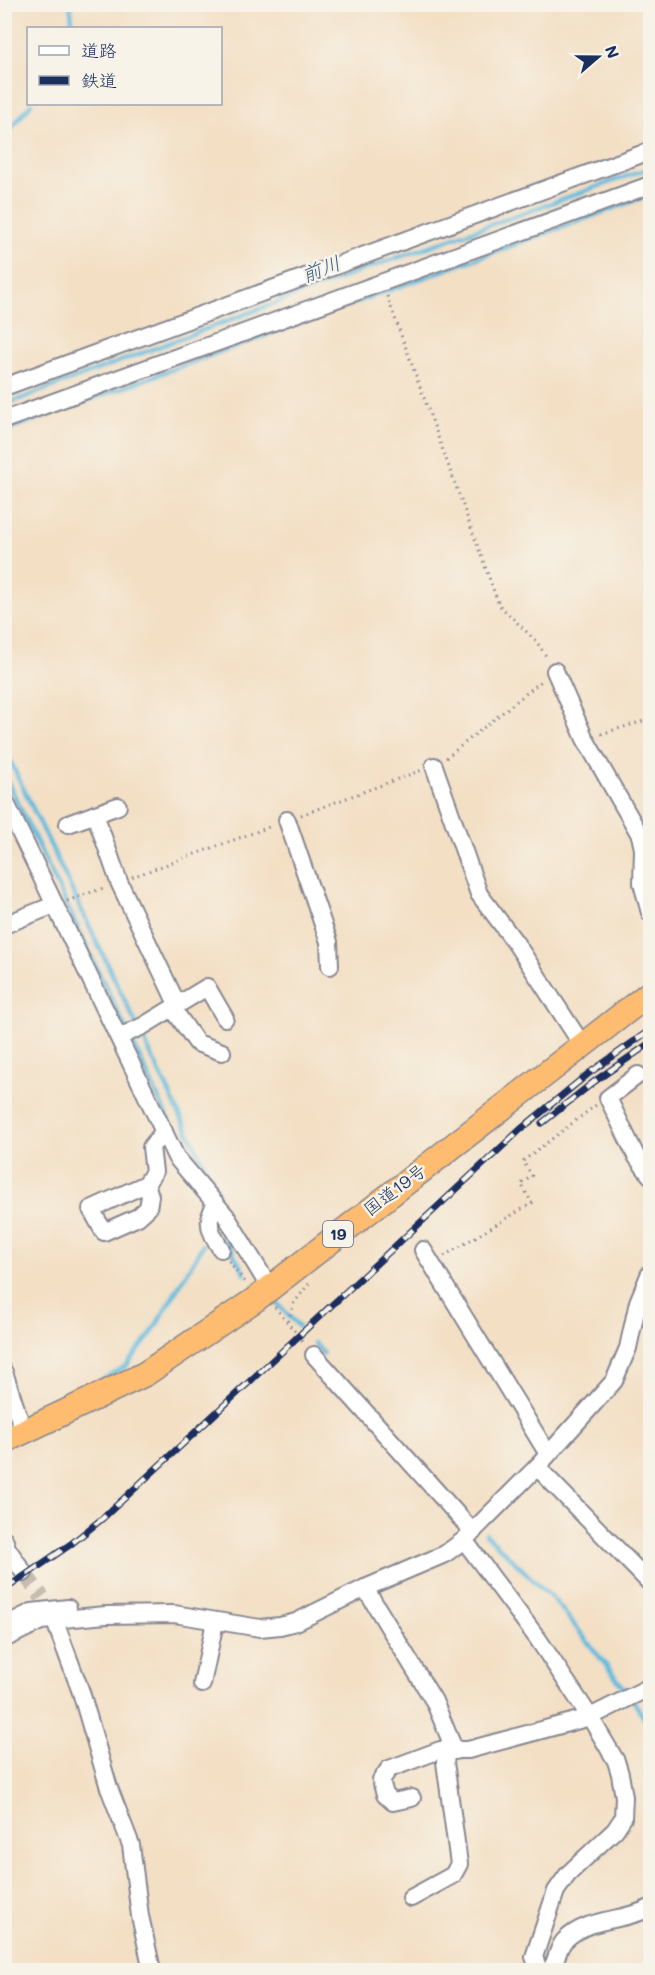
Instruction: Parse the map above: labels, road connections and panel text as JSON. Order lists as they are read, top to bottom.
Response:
{
  "streets": {
    "highway": ["国道19号", "19"]
  },
  "water": ["前川"],
  "legend": ["道路", "鉄道"],
  "north": "right"
}
